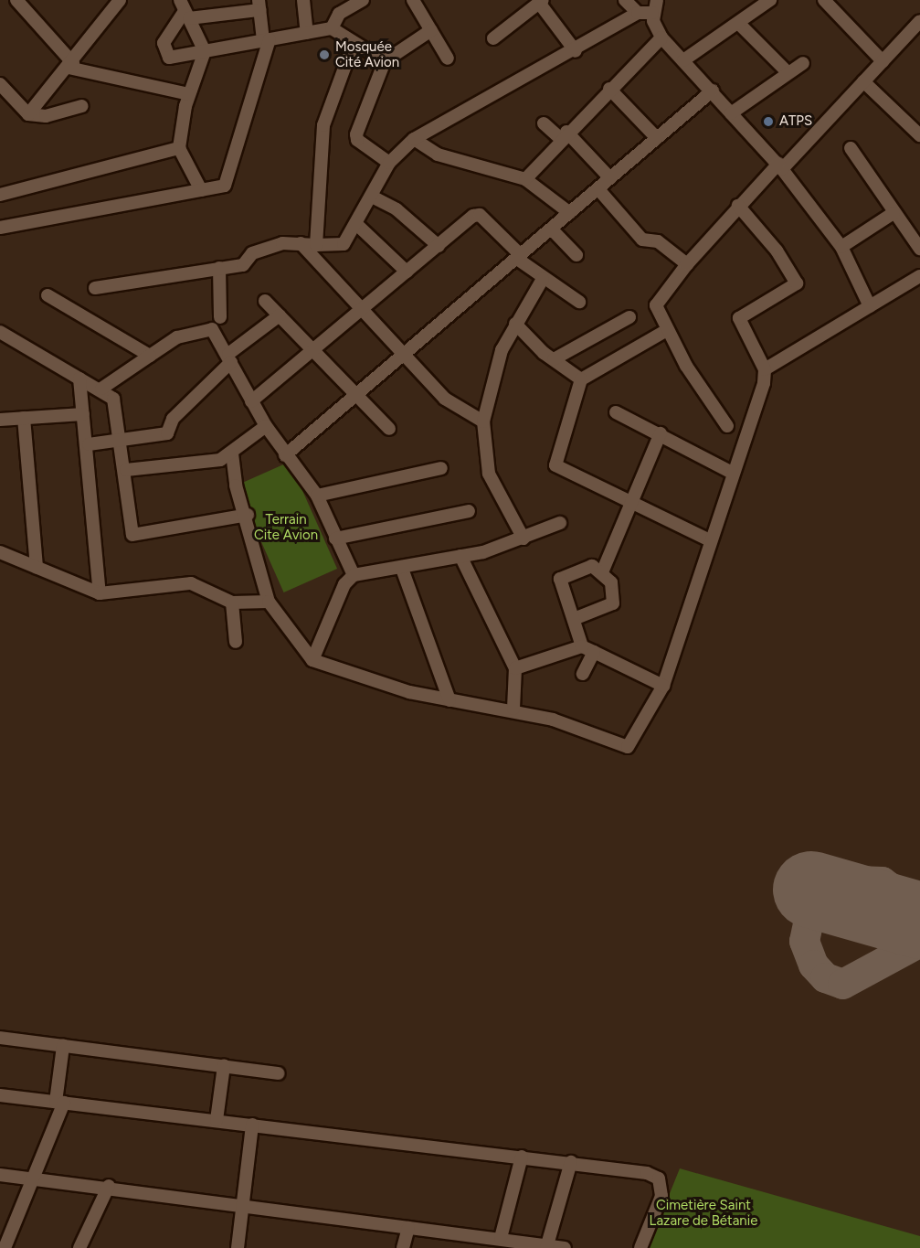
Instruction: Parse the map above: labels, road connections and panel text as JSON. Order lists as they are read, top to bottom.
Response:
{
  "parks": ["Terrain Cite Avion", "Cimetière Saint Lazare de Bétanie"],
  "places": ["Mosquée Cité Avion", "ATPS"]
}
